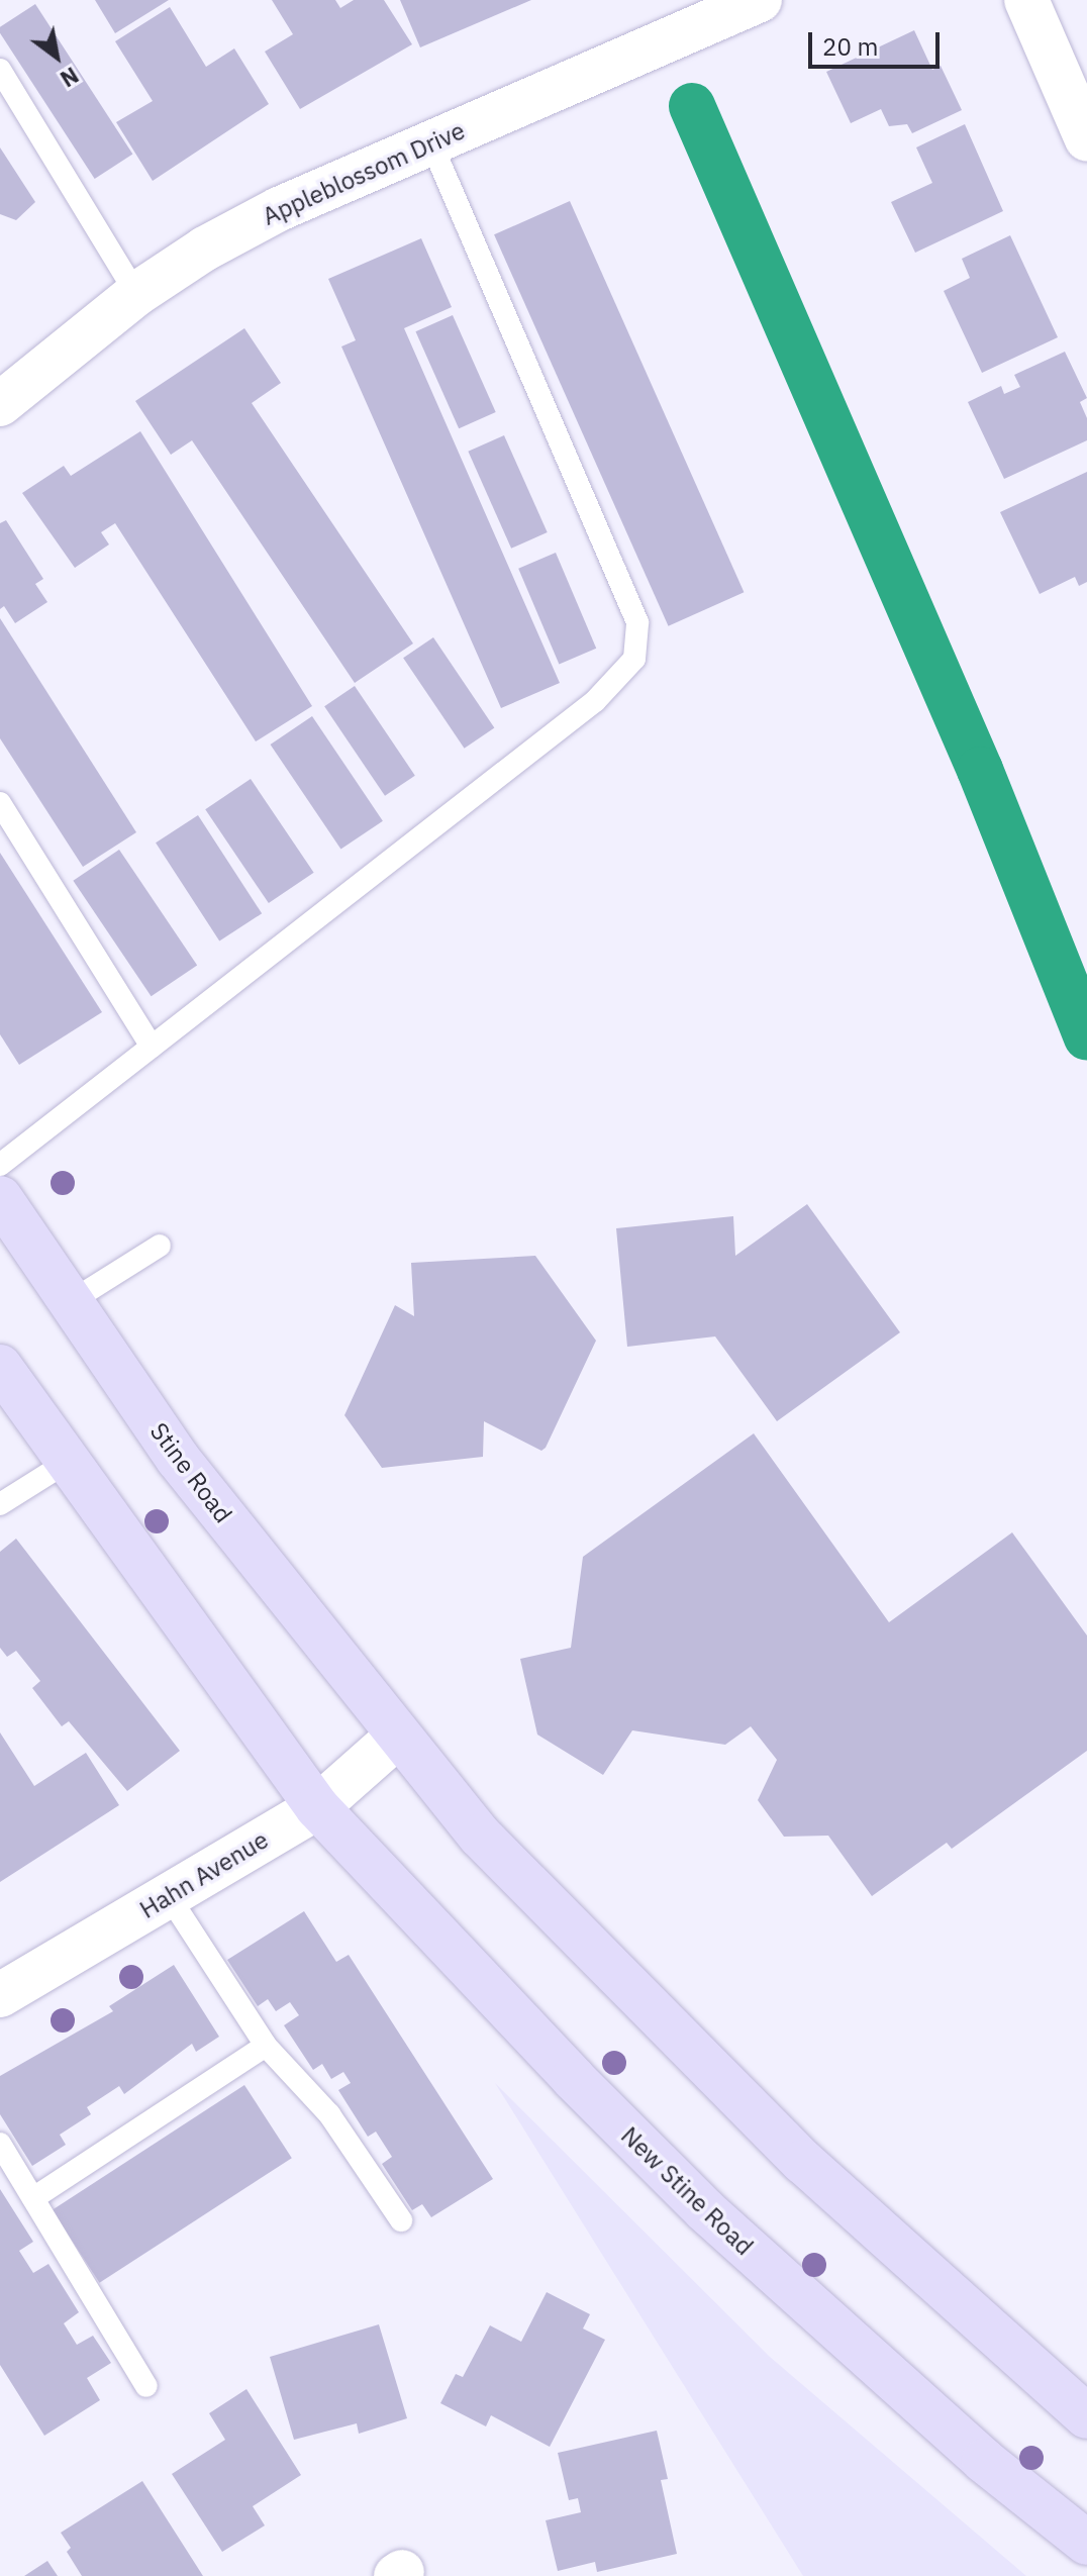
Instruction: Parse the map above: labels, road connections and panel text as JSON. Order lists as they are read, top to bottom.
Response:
{
  "streets": {
    "main road": ["Stine Road", "New Stine Road"],
    "street": ["Appleblossom Drive", "Hahn Avenue"]
  },
  "crossings": [
    ["Stine Road", "Hahn Avenue"],
    ["Hahn Avenue", "New Stine Road"]
  ],
  "scale_bar": "20 m",
  "north": "bottom right"
}
